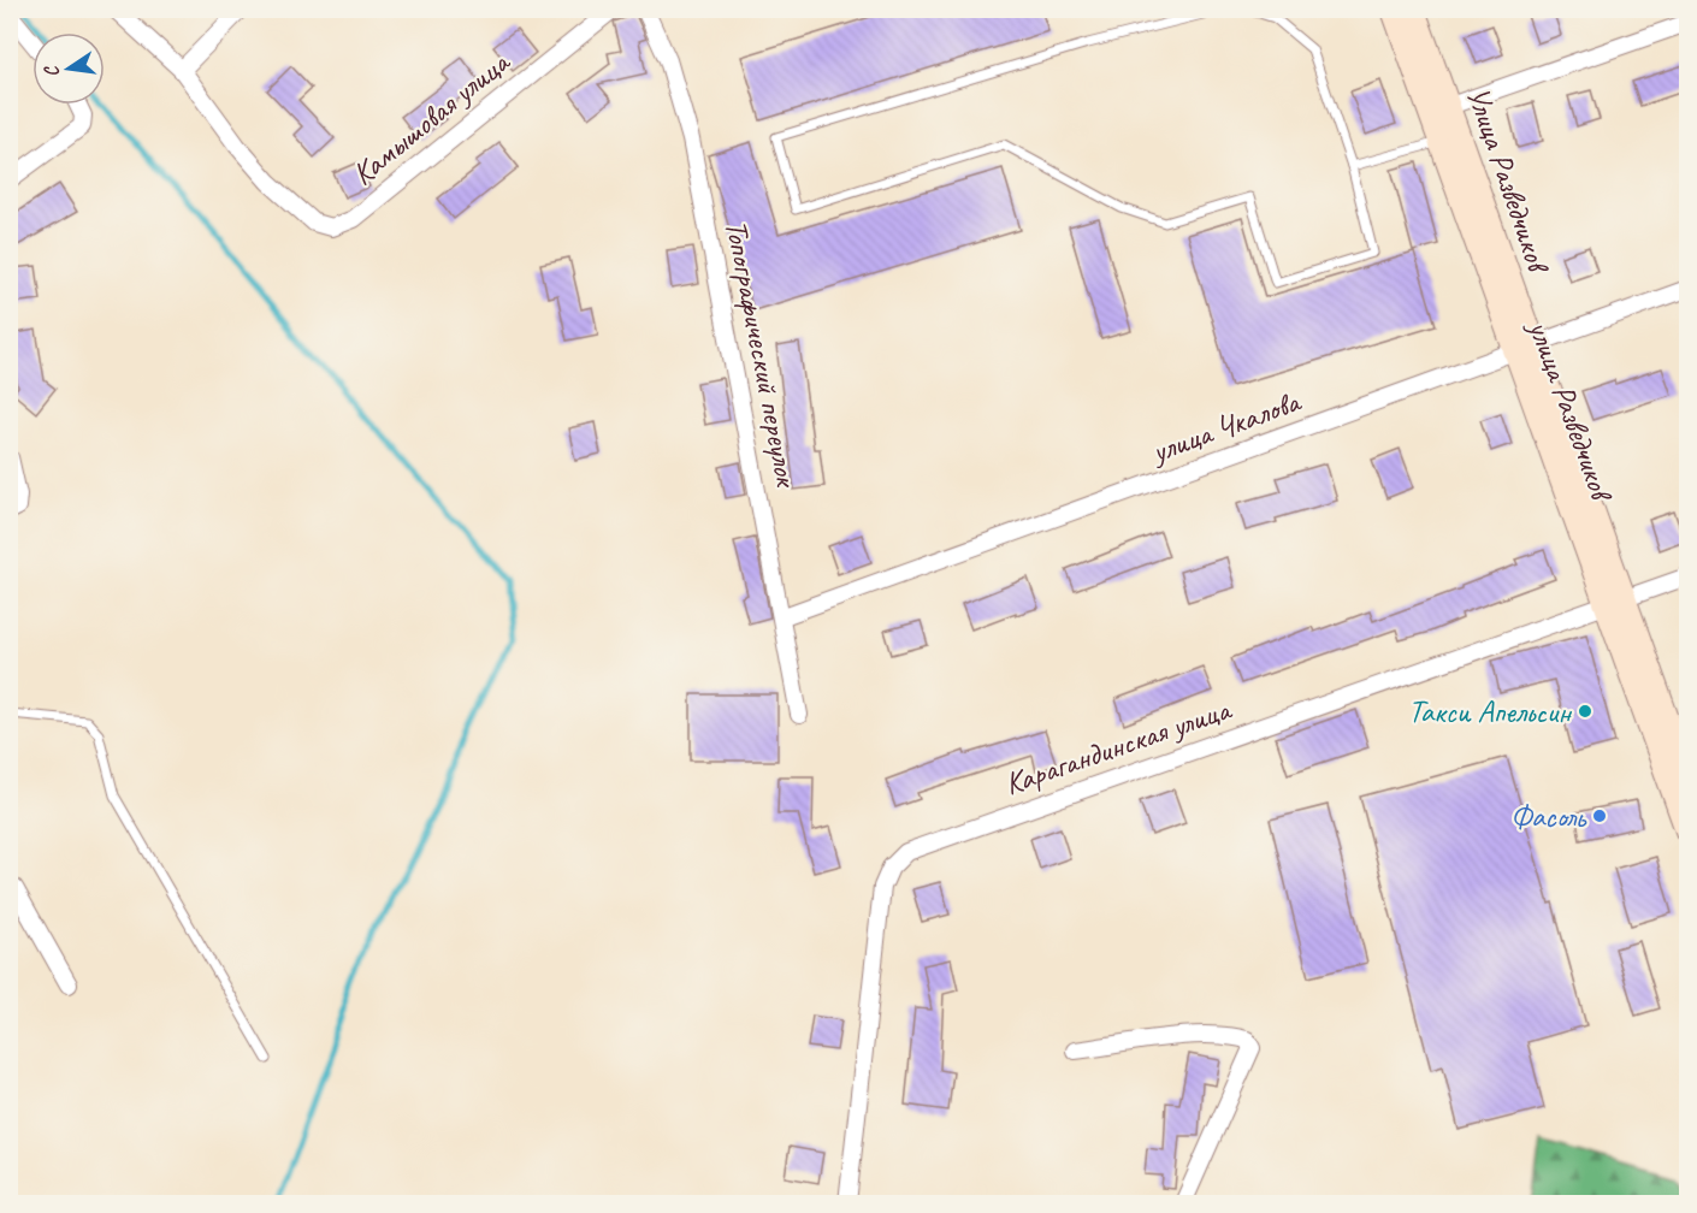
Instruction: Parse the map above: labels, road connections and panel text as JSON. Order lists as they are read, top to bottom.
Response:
{
  "streets": {
    "main road": ["Улица Разведчиков", "улица Разведчиков"],
    "street": [
      "Камышовая улица",
      "Топографический переулок",
      "улица Чкалова",
      "Карагандинская улица"
    ]
  },
  "crossings": [
    ["Улица Разведчиков", "улица Разведчиков"],
    ["Улица Разведчиков", "улица Чкалова"],
    ["Топографический переулок", "улица Чкалова"],
    ["улица Разведчиков", "улица Чкалова"],
    ["улица Разведчиков", "Карагандинская улица"]
  ],
  "places": ["Такси Апельсин", "Фасоль"],
  "north": "left"
}
